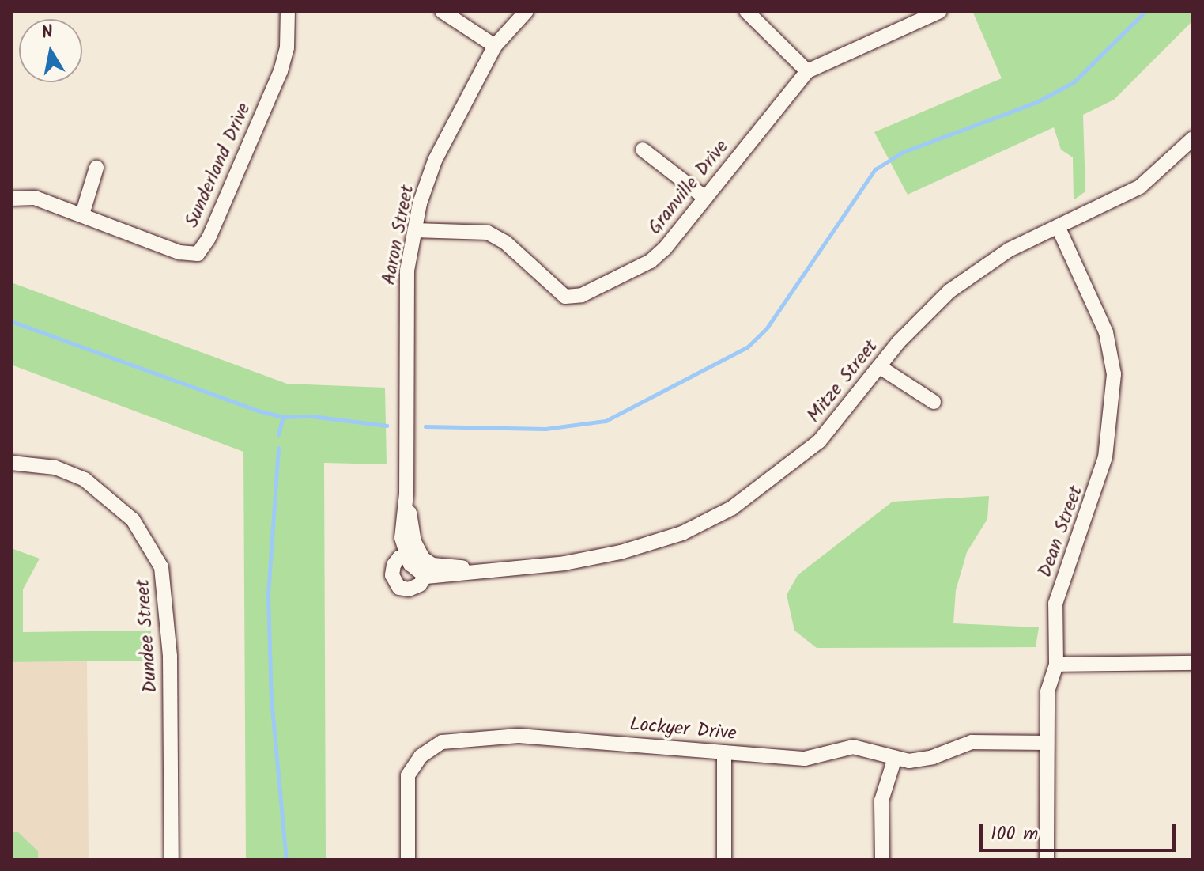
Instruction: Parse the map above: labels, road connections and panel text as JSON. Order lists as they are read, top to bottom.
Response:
{
  "streets": {
    "street": [
      "Sunderland Drive",
      "Granville Drive",
      "Aaron Street",
      "Mitze Street",
      "Dean Street",
      "Dundee Street",
      "Lockyer Drive"
    ]
  },
  "crossings": [
    ["Granville Drive", "Aaron Street"],
    ["Aaron Street", "Mitze Street"],
    ["Mitze Street", "Dean Street"],
    ["Dean Street", "Lockyer Drive"]
  ],
  "scale_bar": "100 m",
  "north": "top"
}
